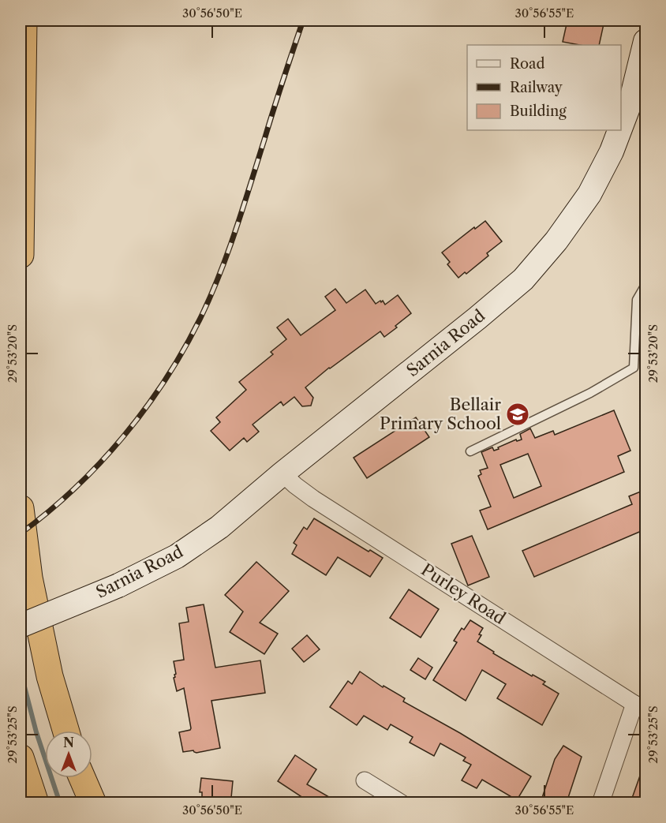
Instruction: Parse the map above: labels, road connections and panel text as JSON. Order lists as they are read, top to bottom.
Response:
{
  "streets": {
    "main road": ["Sarnia Road"],
    "street": ["Purley Road"]
  },
  "crossings": [
    ["Sarnia Road", "Purley Road"]
  ],
  "places": {
    "school or university": ["Bellair Primary School"]
  },
  "legend": ["Road", "Railway", "Building"],
  "north": "top",
  "coordinates": [
    "30°56'50\"E",
    "30°56'55\"E",
    "29°53'20\"S",
    "29°53'25\"S"
  ]
}
